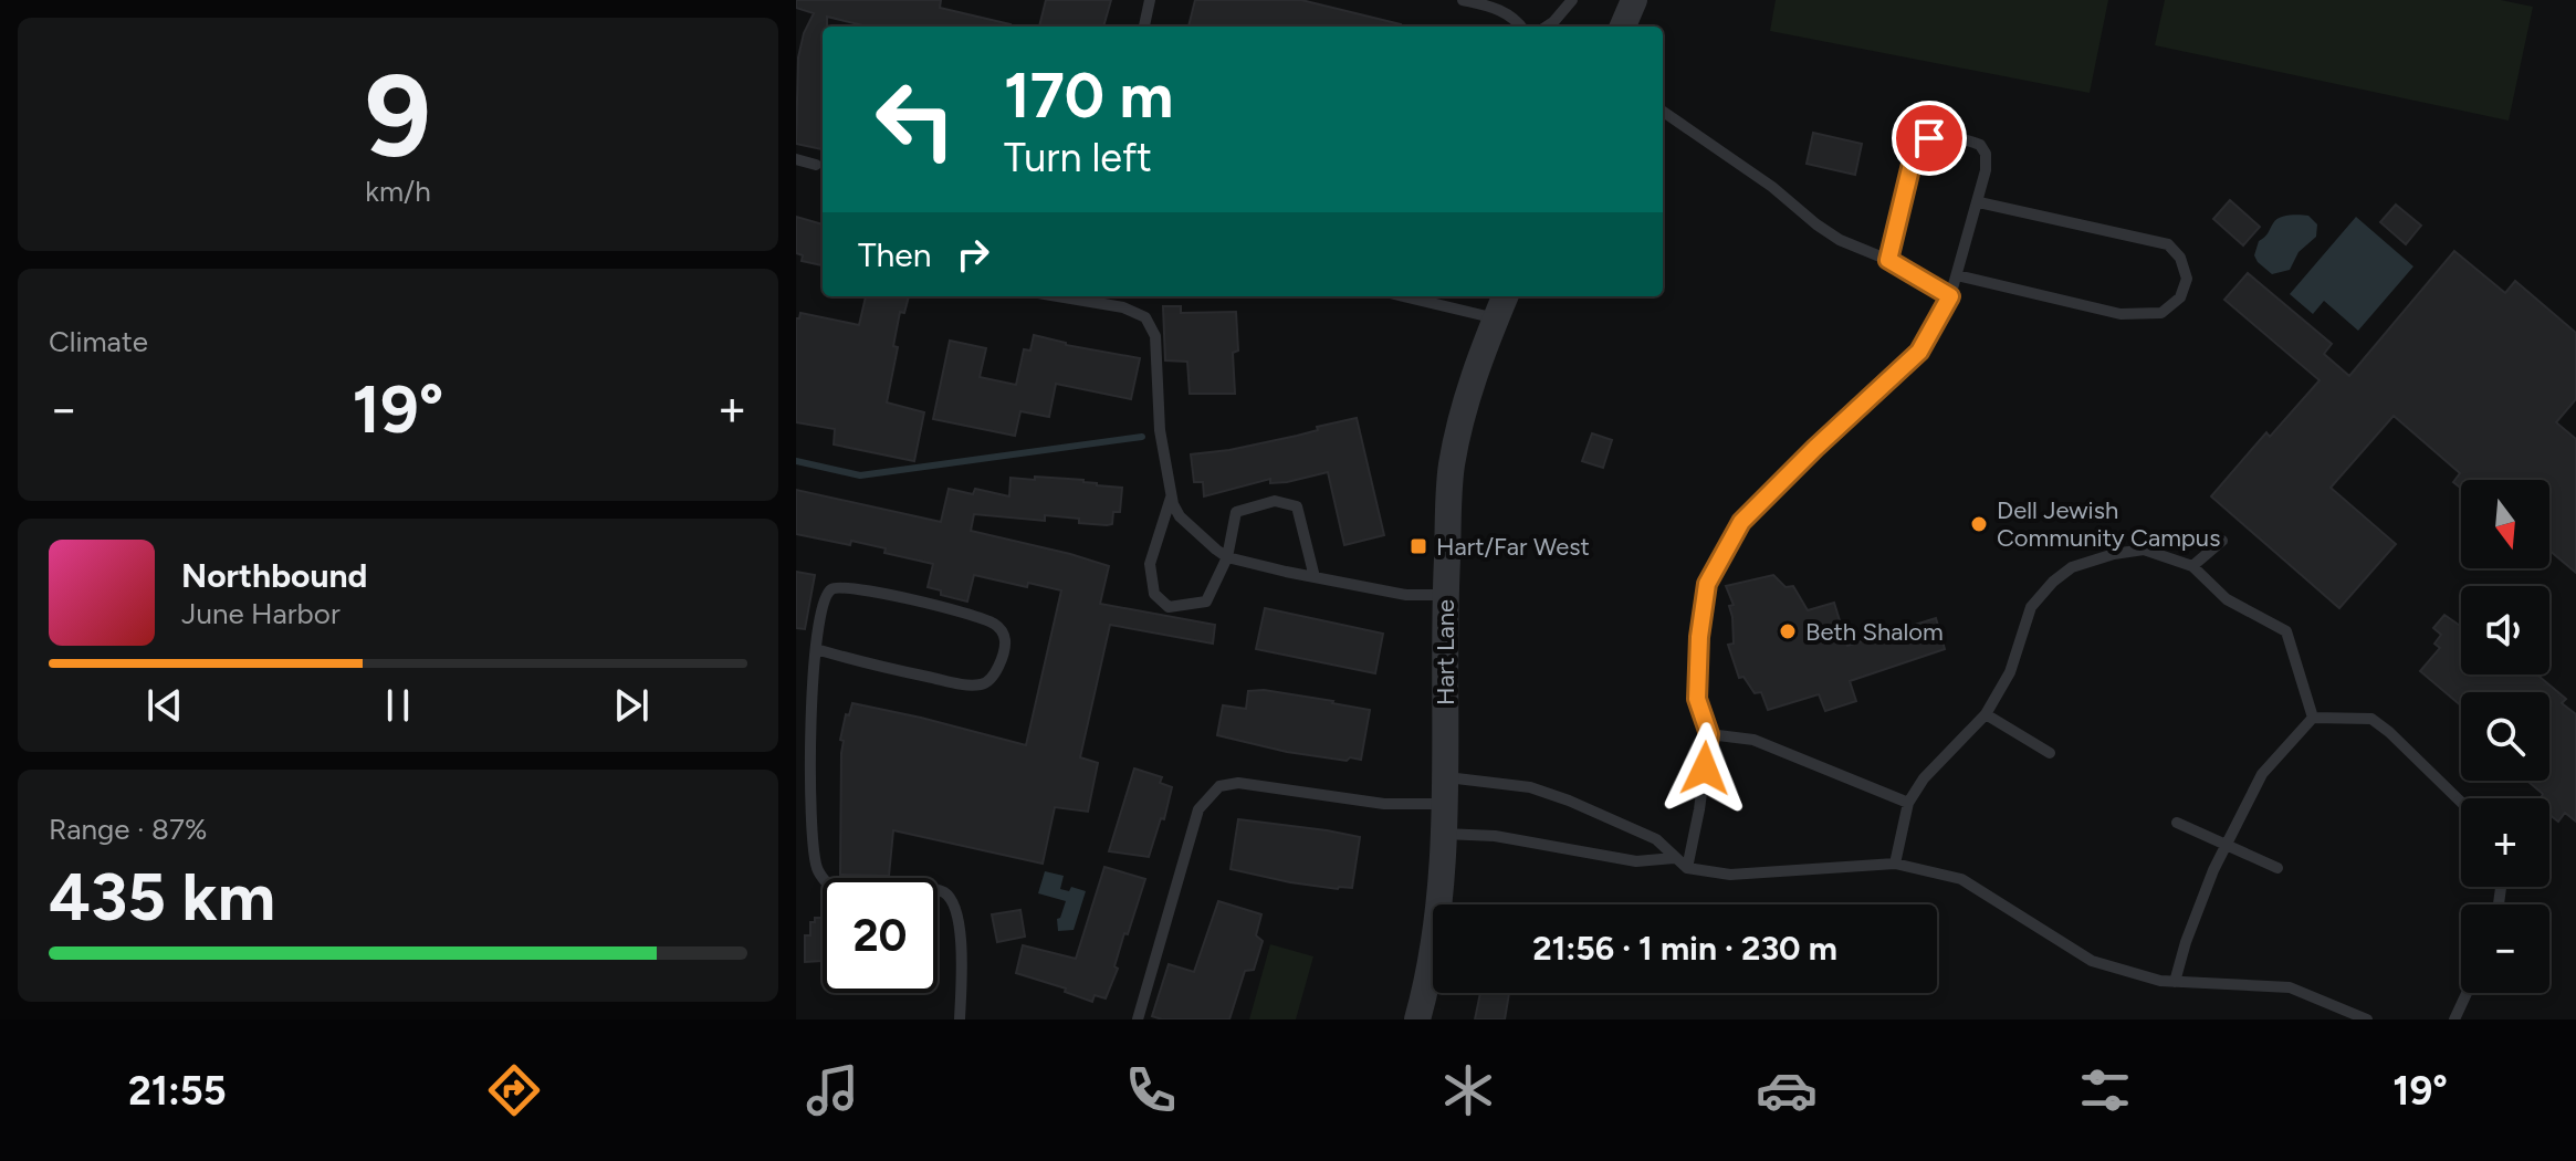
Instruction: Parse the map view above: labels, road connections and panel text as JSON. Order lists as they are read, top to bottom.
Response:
{
  "streets": {
    "street": ["Hart Lane"]
  },
  "places": {
    "other": ["Dell Jewish Community Campus", "Beth Shalom"],
    "transit": ["Hart/Far West"]
  },
  "north": "bottom",
  "page": {
    "tile": [
      ["9", "km/h"],
      "Climate",
      ["Range · 87%", "435 km"]
    ],
    "turn": ["170 m", "Turn left"],
    "then": "Then",
    "heat": ["−", "19°", "+"],
    "map_buttons": ["+", "−"],
    "song": ["Northbound", "June Harbor"],
    "limit": "20",
    "trip": "21:56 · 1 min · 230 m",
    "tabs": ["21:55", "19°"]
  }
}
